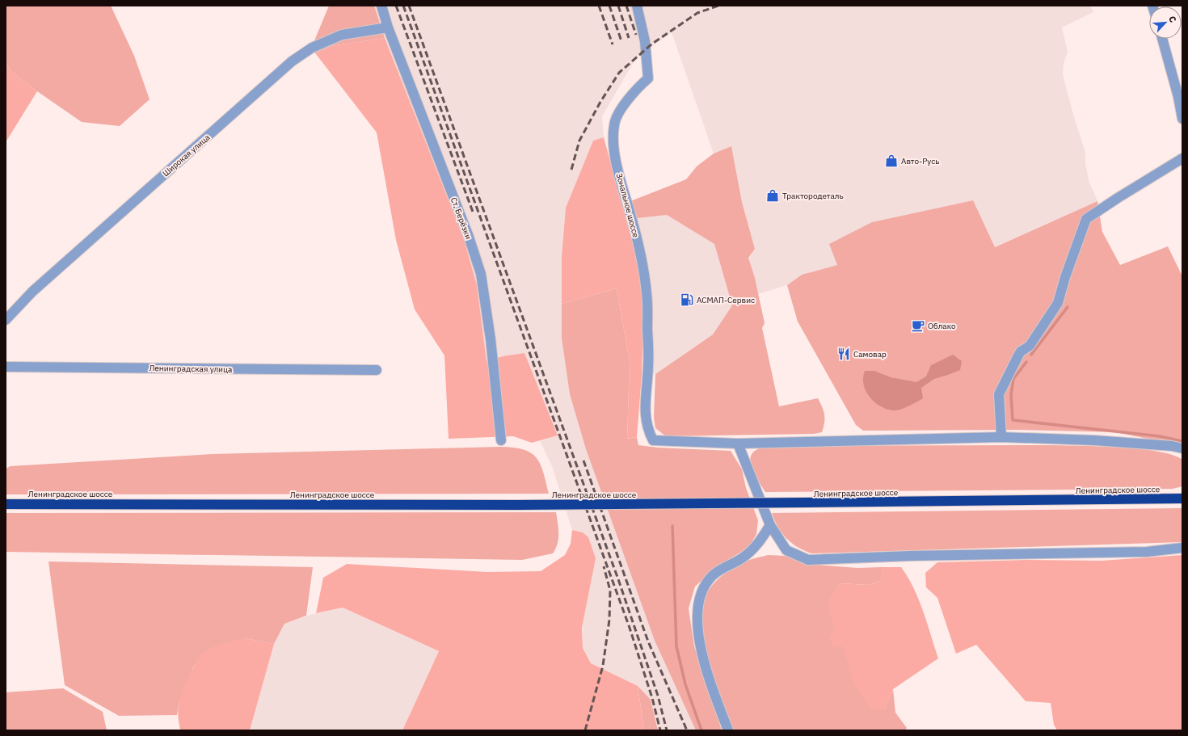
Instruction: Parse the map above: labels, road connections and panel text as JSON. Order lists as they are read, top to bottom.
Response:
{
  "streets": {
    "highway": ["Ленинградское шоссе"],
    "street": [
      "Широкая улица",
      "Зональное шоссе",
      "Ст. Берёзки",
      "Ленинградская улица"
    ]
  },
  "crossings": [
    ["Широкая улица", "Ст. Берёзки"]
  ],
  "places": {
    "shop": ["Авто-Русь", "Трактородеталь"],
    "fuel station": ["АСМАП-Сервис"],
    "cafe": ["Облако"],
    "restaurant": ["Самовар"]
  },
  "north": "top right"
}
